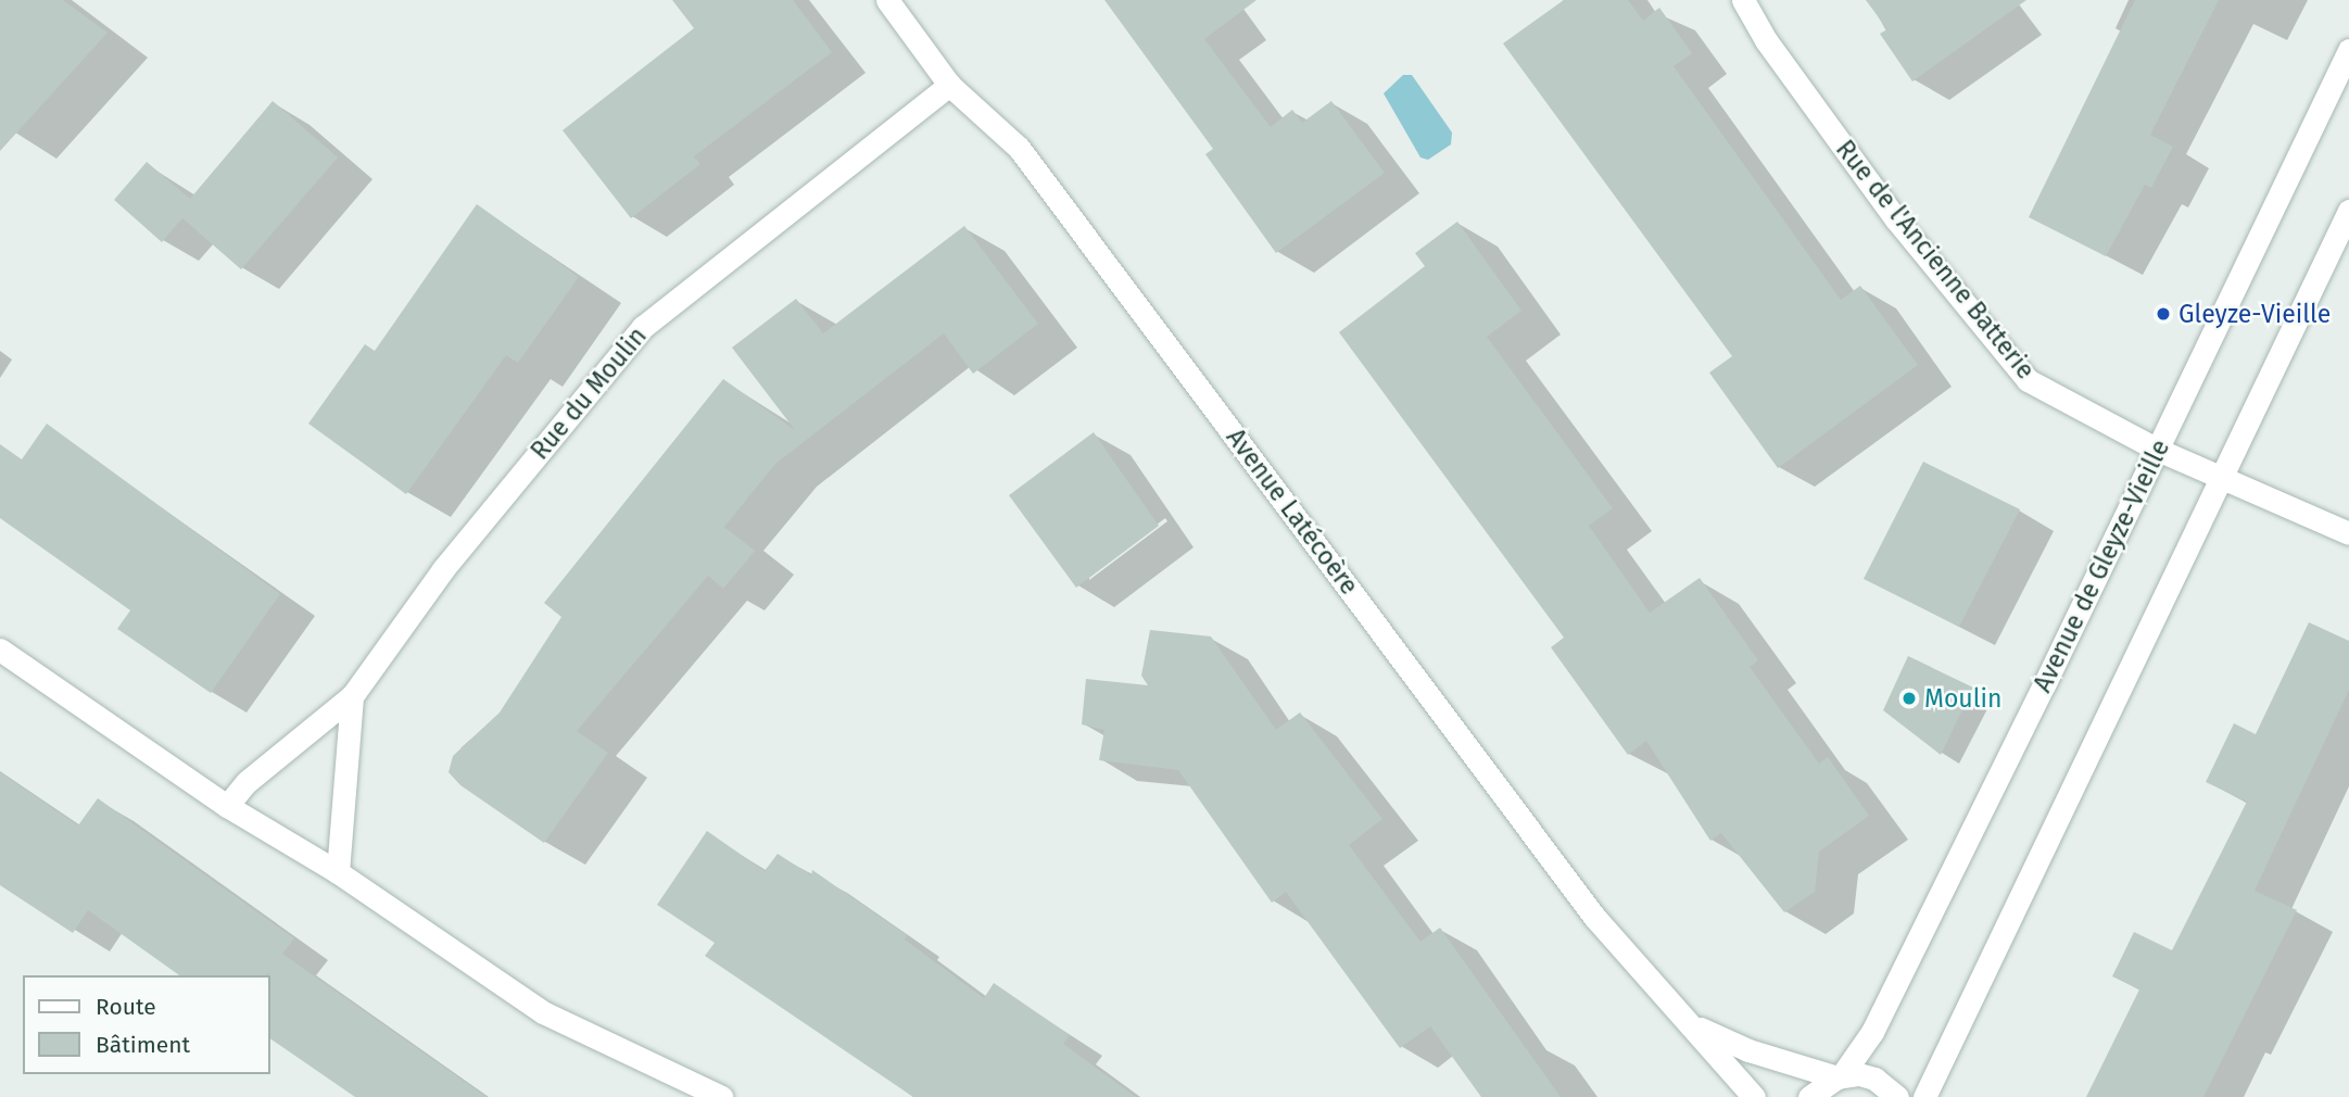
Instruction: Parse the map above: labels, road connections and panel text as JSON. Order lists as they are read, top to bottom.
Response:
{
  "streets": {
    "street": [
      "Rue de l'Ancienne Batterie",
      "Rue du Moulin",
      "Avenue Latécoère",
      "Avenue de Gleyze-Vieille"
    ]
  },
  "crossings": [
    ["Rue de l'Ancienne Batterie", "Avenue de Gleyze-Vieille"],
    ["Rue du Moulin", "Avenue Latécoère"],
    ["Avenue Latécoère", "Avenue de Gleyze-Vieille"]
  ],
  "places": ["Gleyze-Vieille", "Moulin"],
  "legend": ["Route", "Bâtiment"]
}
